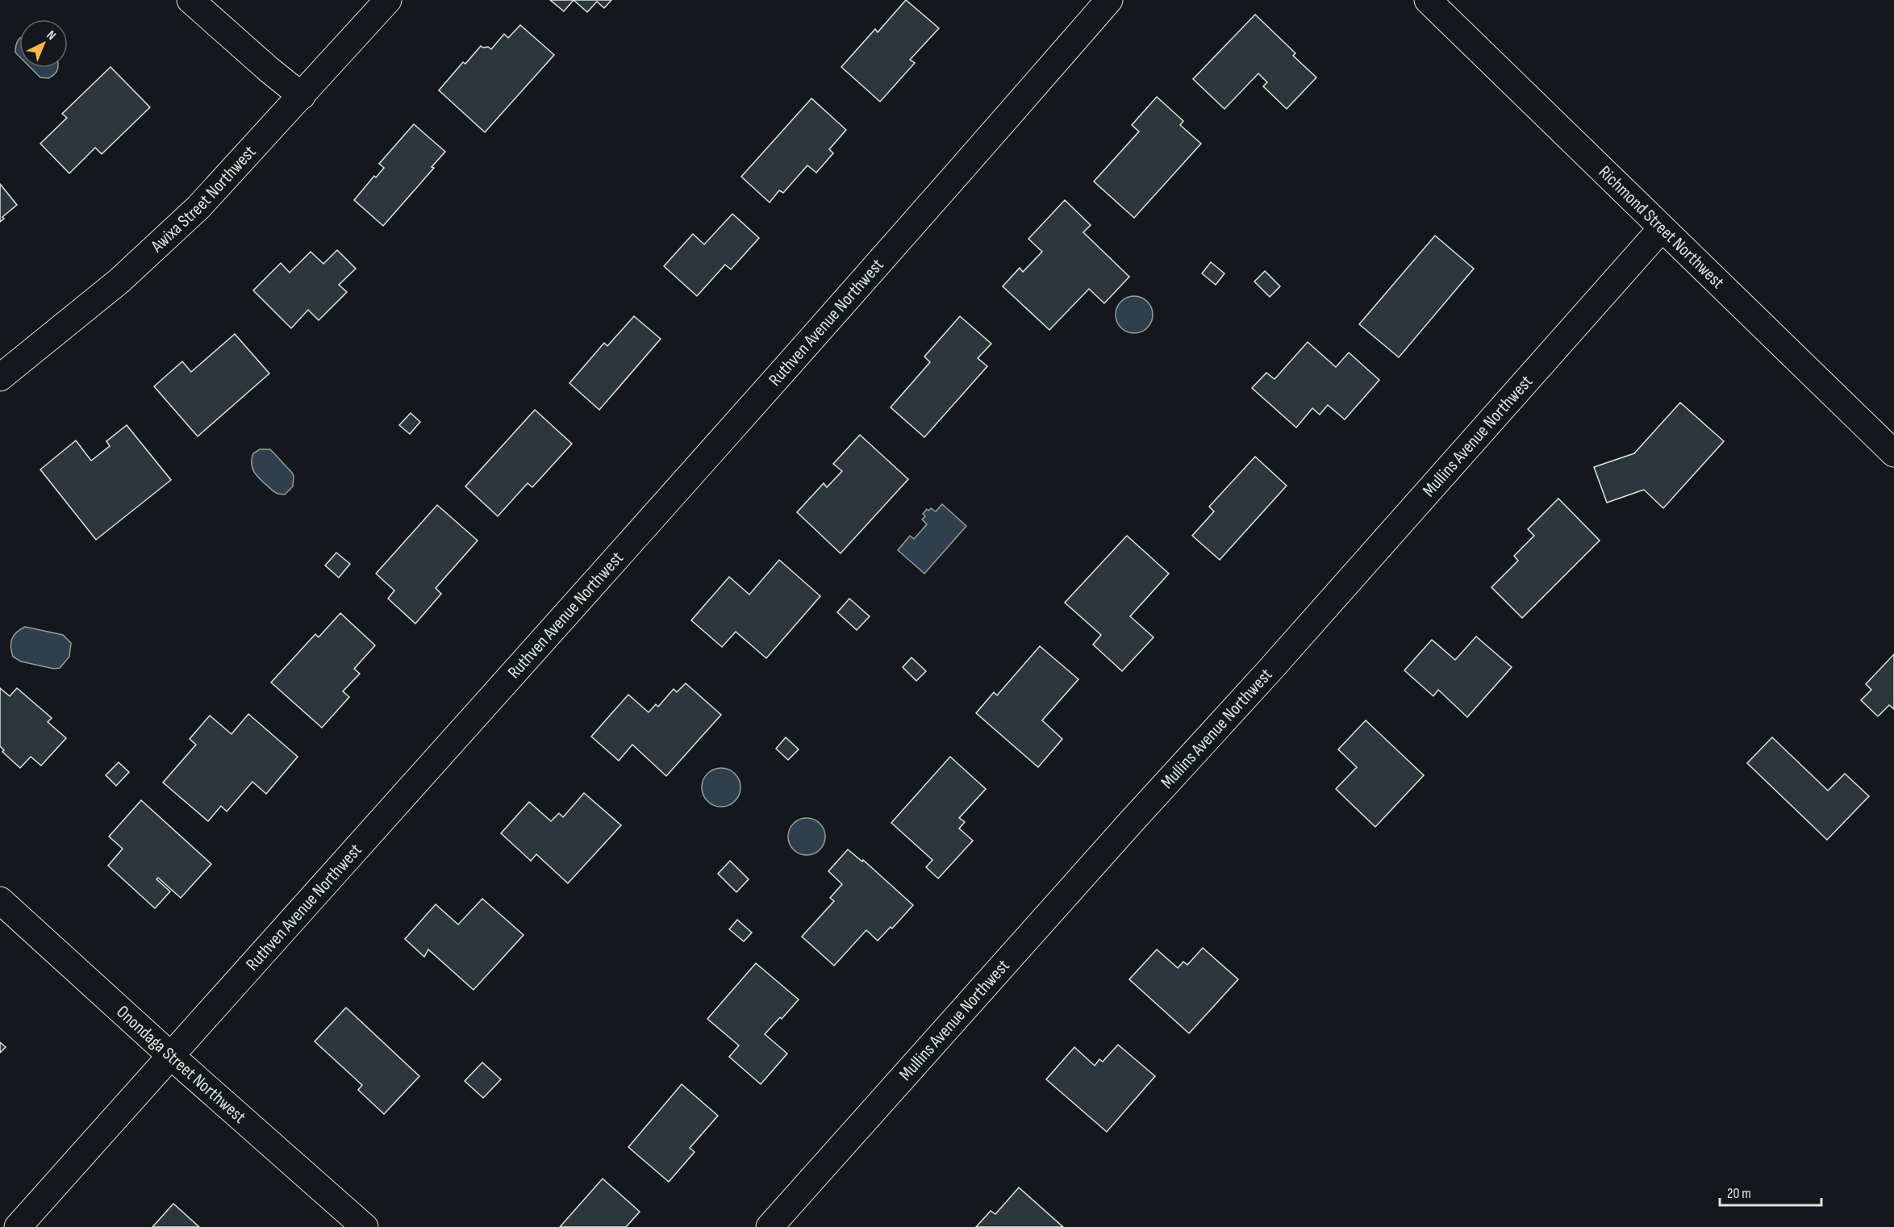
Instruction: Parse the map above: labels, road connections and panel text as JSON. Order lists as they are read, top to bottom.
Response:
{
  "streets": {
    "street": [
      "Awixa Street Northwest",
      "Richmond Street Northwest",
      "Ruthven Avenue Northwest",
      "Mullins Avenue Northwest",
      "Onondaga Street Northwest"
    ]
  },
  "crossings": [
    ["Richmond Street Northwest", "Mullins Avenue Northwest"],
    ["Ruthven Avenue Northwest", "Onondaga Street Northwest"]
  ],
  "scale_bar": "20 m",
  "north": "top right"
}
